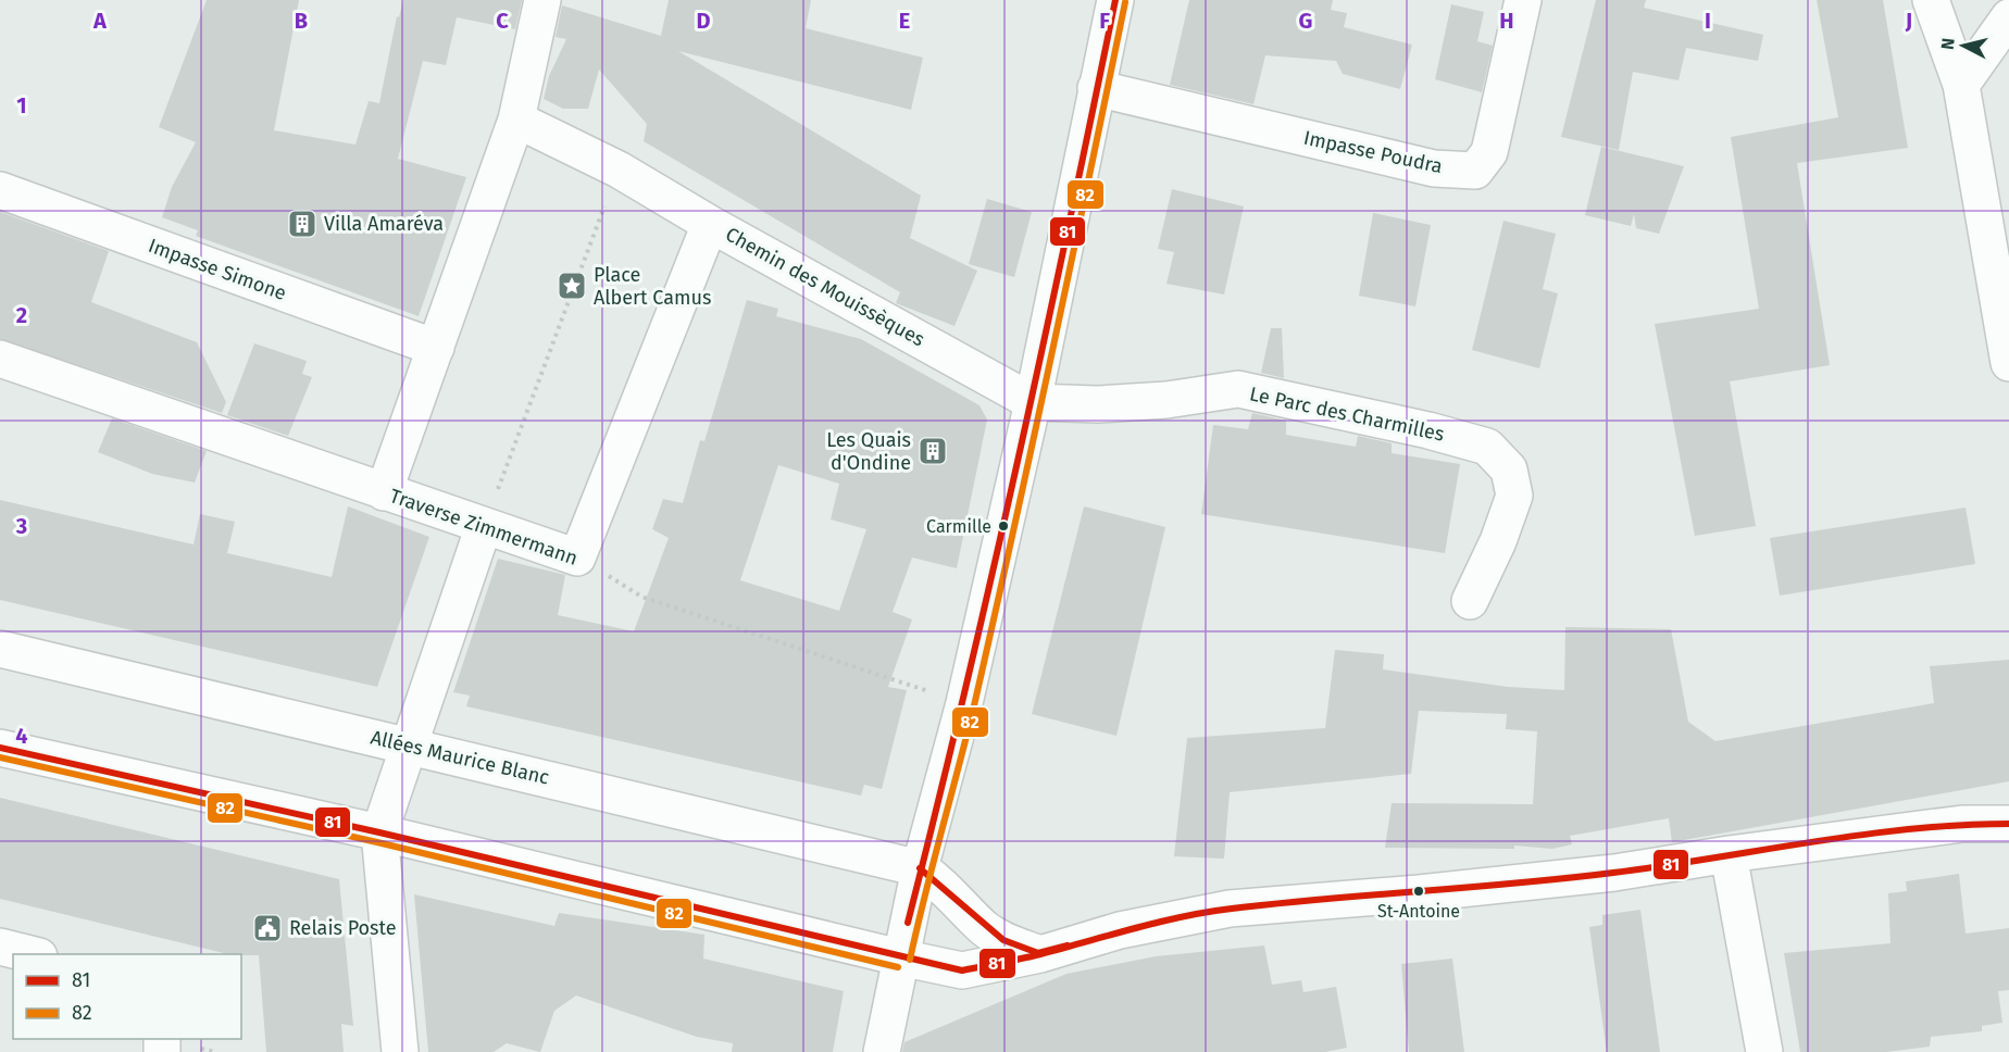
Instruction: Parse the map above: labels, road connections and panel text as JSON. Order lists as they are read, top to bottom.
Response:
{
  "streets": {
    "street": [
      "Impasse Poudra",
      "Impasse Simone",
      "Chemin des Mouissèques",
      "Le Parc des Charmilles",
      "Traverse Zimmermann",
      "Allées Maurice Blanc"
    ]
  },
  "crossings": [
    ["Chemin des Mouissèques", "Le Parc des Charmilles"]
  ],
  "places": {
    "building": ["Villa Amaréva", "Les Quais d'Ondine"],
    "place": ["Place Albert Camus"],
    "other": ["Carmille", "St-Antoine"],
    "public building": ["Relais Poste"]
  },
  "lines": ["transit line 81", "transit line 82"],
  "legend": ["81", "82"],
  "north": "left",
  "grid": {
    "columns": [
      "A",
      "B",
      "C",
      "D",
      "E",
      "F",
      "G",
      "H",
      "I",
      "J"
    ],
    "rows": [
      "1",
      "2",
      "3",
      "4"
    ]
  }
}
